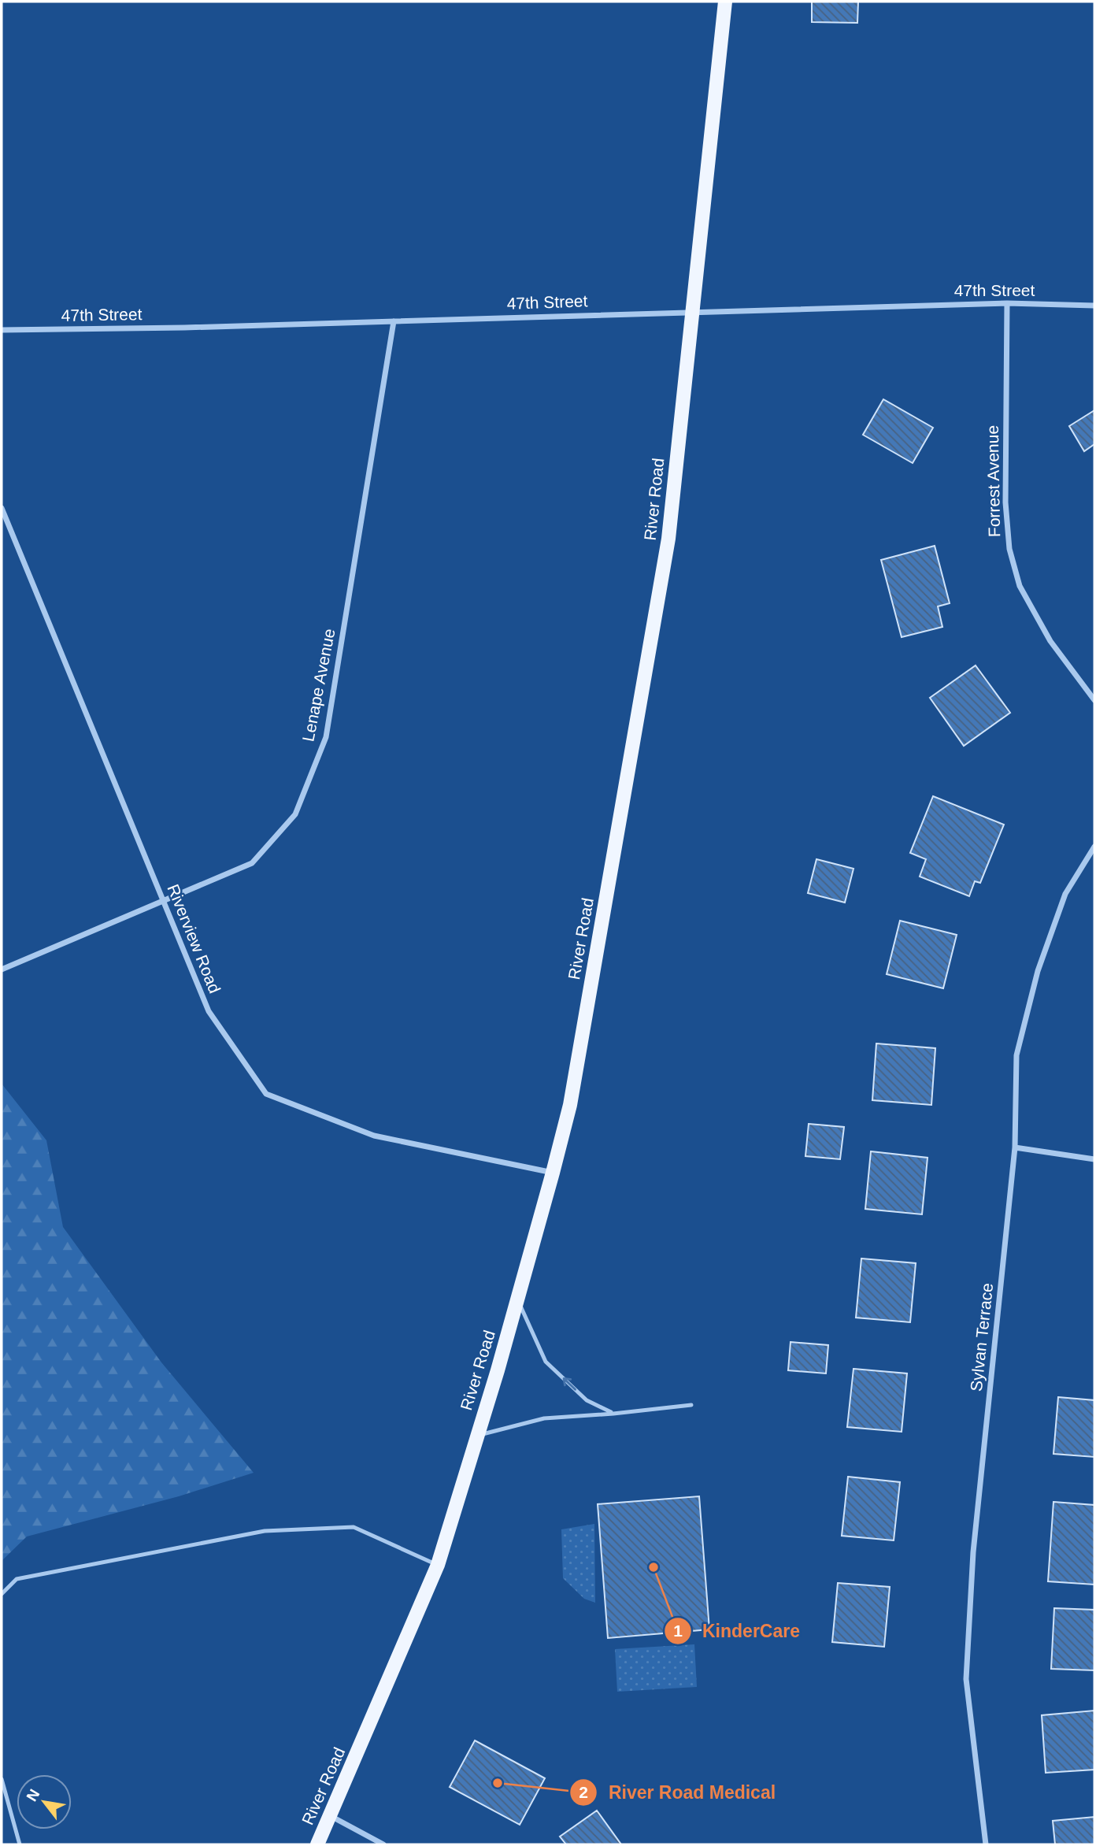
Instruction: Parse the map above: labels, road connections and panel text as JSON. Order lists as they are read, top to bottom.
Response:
{
  "streets": {
    "main road": ["River Road"],
    "street": [
      "47th Street",
      "Forrest Avenue",
      "Lenape Avenue",
      "Riverview Road",
      "Sylvan Terrace"
    ]
  },
  "crossings": [
    ["47th Street", "Forrest Avenue"],
    ["47th Street", "River Road"],
    ["47th Street", "Lenape Avenue"],
    ["River Road", "Riverview Road"],
    ["Lenape Avenue", "Riverview Road"]
  ],
  "places": ["KinderCare", "River Road Medical"],
  "north": "top left"
}
